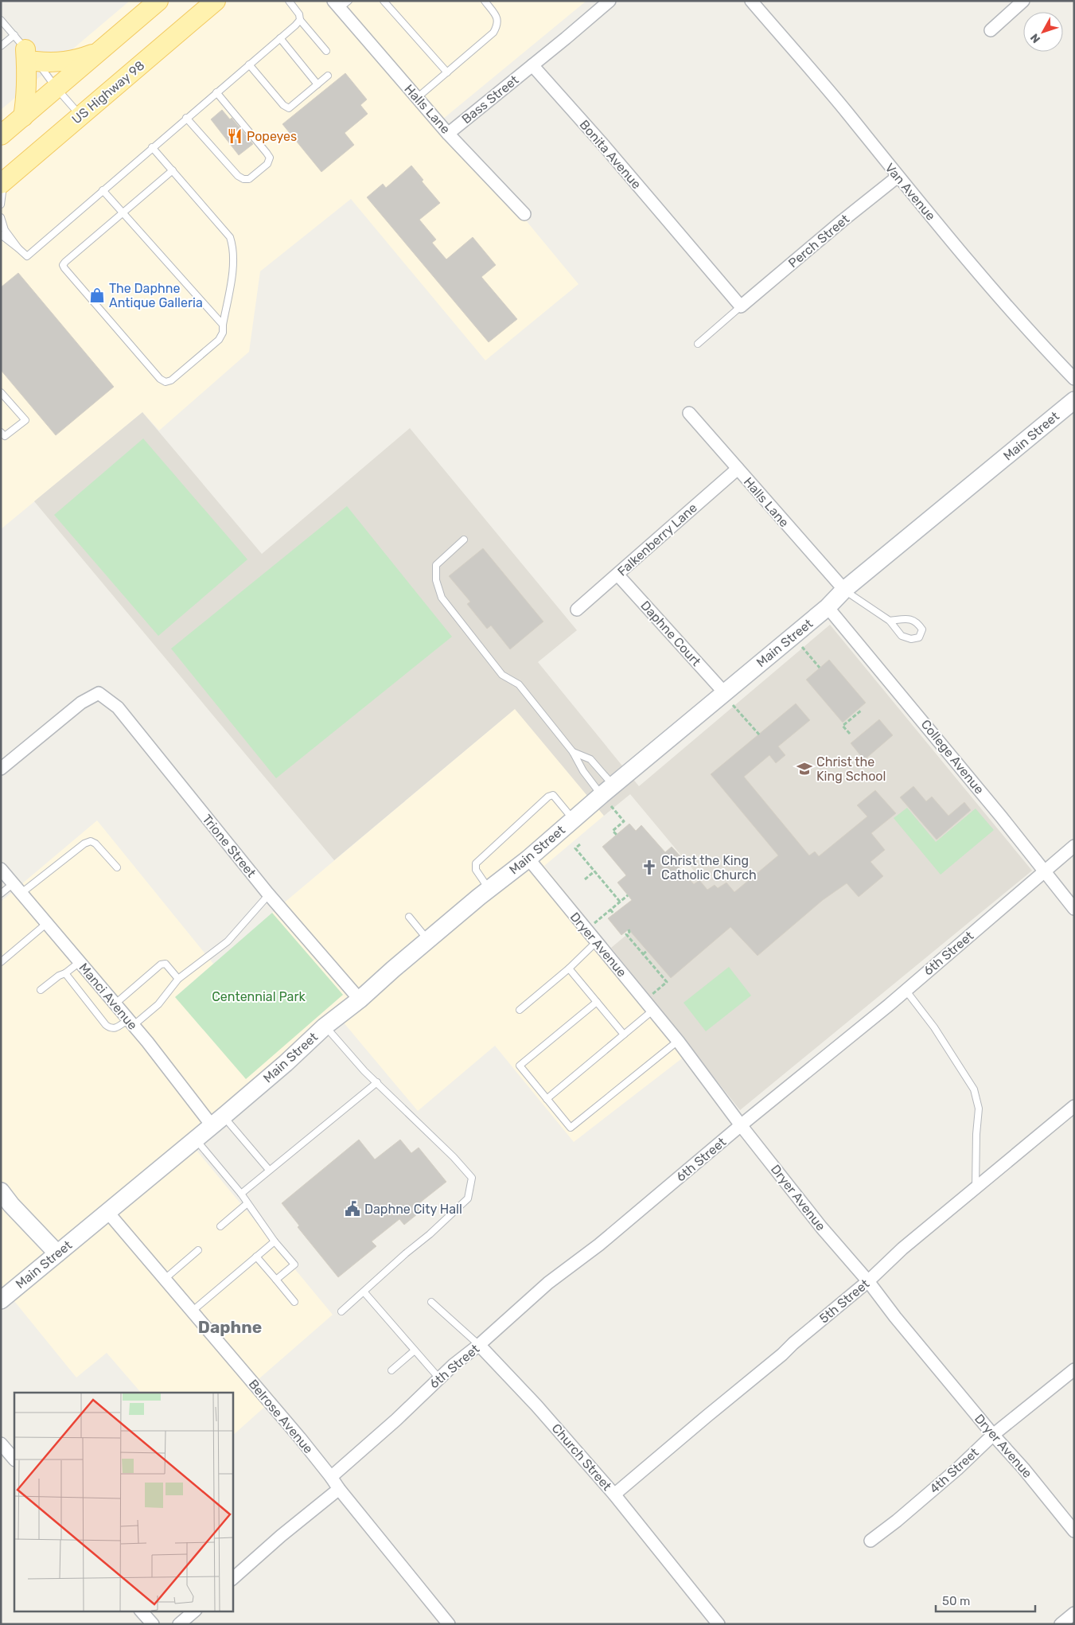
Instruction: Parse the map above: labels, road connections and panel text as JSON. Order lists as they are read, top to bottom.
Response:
{
  "streets": {
    "main road": ["US Highway 98", "Main Street"],
    "street": [
      "Bass Street",
      "Halls Lane",
      "Bonita Avenue",
      "Van Avenue",
      "Perch Street",
      "Falkenberry Lane",
      "Daphne Court",
      "College Avenue",
      "Trione Street",
      "Dryer Avenue",
      "6th Street",
      "Manci Avenue",
      "5th Street",
      "Belrose Avenue",
      "Church Street",
      "4th Street"
    ]
  },
  "crossings": [
    ["Bass Street", "Halls Lane"],
    ["Bass Street", "Bonita Avenue"],
    ["Halls Lane", "Main Street"],
    ["Halls Lane", "Falkenberry Lane"],
    ["Bonita Avenue", "Perch Street"],
    ["Van Avenue", "Perch Street"],
    ["Main Street", "Daphne Court"],
    ["Main Street", "College Avenue"],
    ["Main Street", "Trione Street"],
    ["Main Street", "Dryer Avenue"],
    ["Main Street", "Manci Avenue"],
    ["Main Street", "Belrose Avenue"],
    ["Falkenberry Lane", "Daphne Court"],
    ["College Avenue", "6th Street"],
    ["Dryer Avenue", "6th Street"],
    ["Dryer Avenue", "5th Street"],
    ["Dryer Avenue", "4th Street"],
    ["6th Street", "Belrose Avenue"],
    ["6th Street", "Church Street"],
    ["5th Street", "Church Street"]
  ],
  "districts": ["Daphne"],
  "parks": ["Centennial Park"],
  "places": {
    "restaurant": ["Popeyes"],
    "shop": ["The Daphne Antique Galleria"],
    "school or university": ["Christ the King School"],
    "church": ["Christ the King Catholic Church"],
    "public building": ["Daphne City Hall"]
  },
  "scale_bar": "50 m",
  "north": "bottom left"
}
